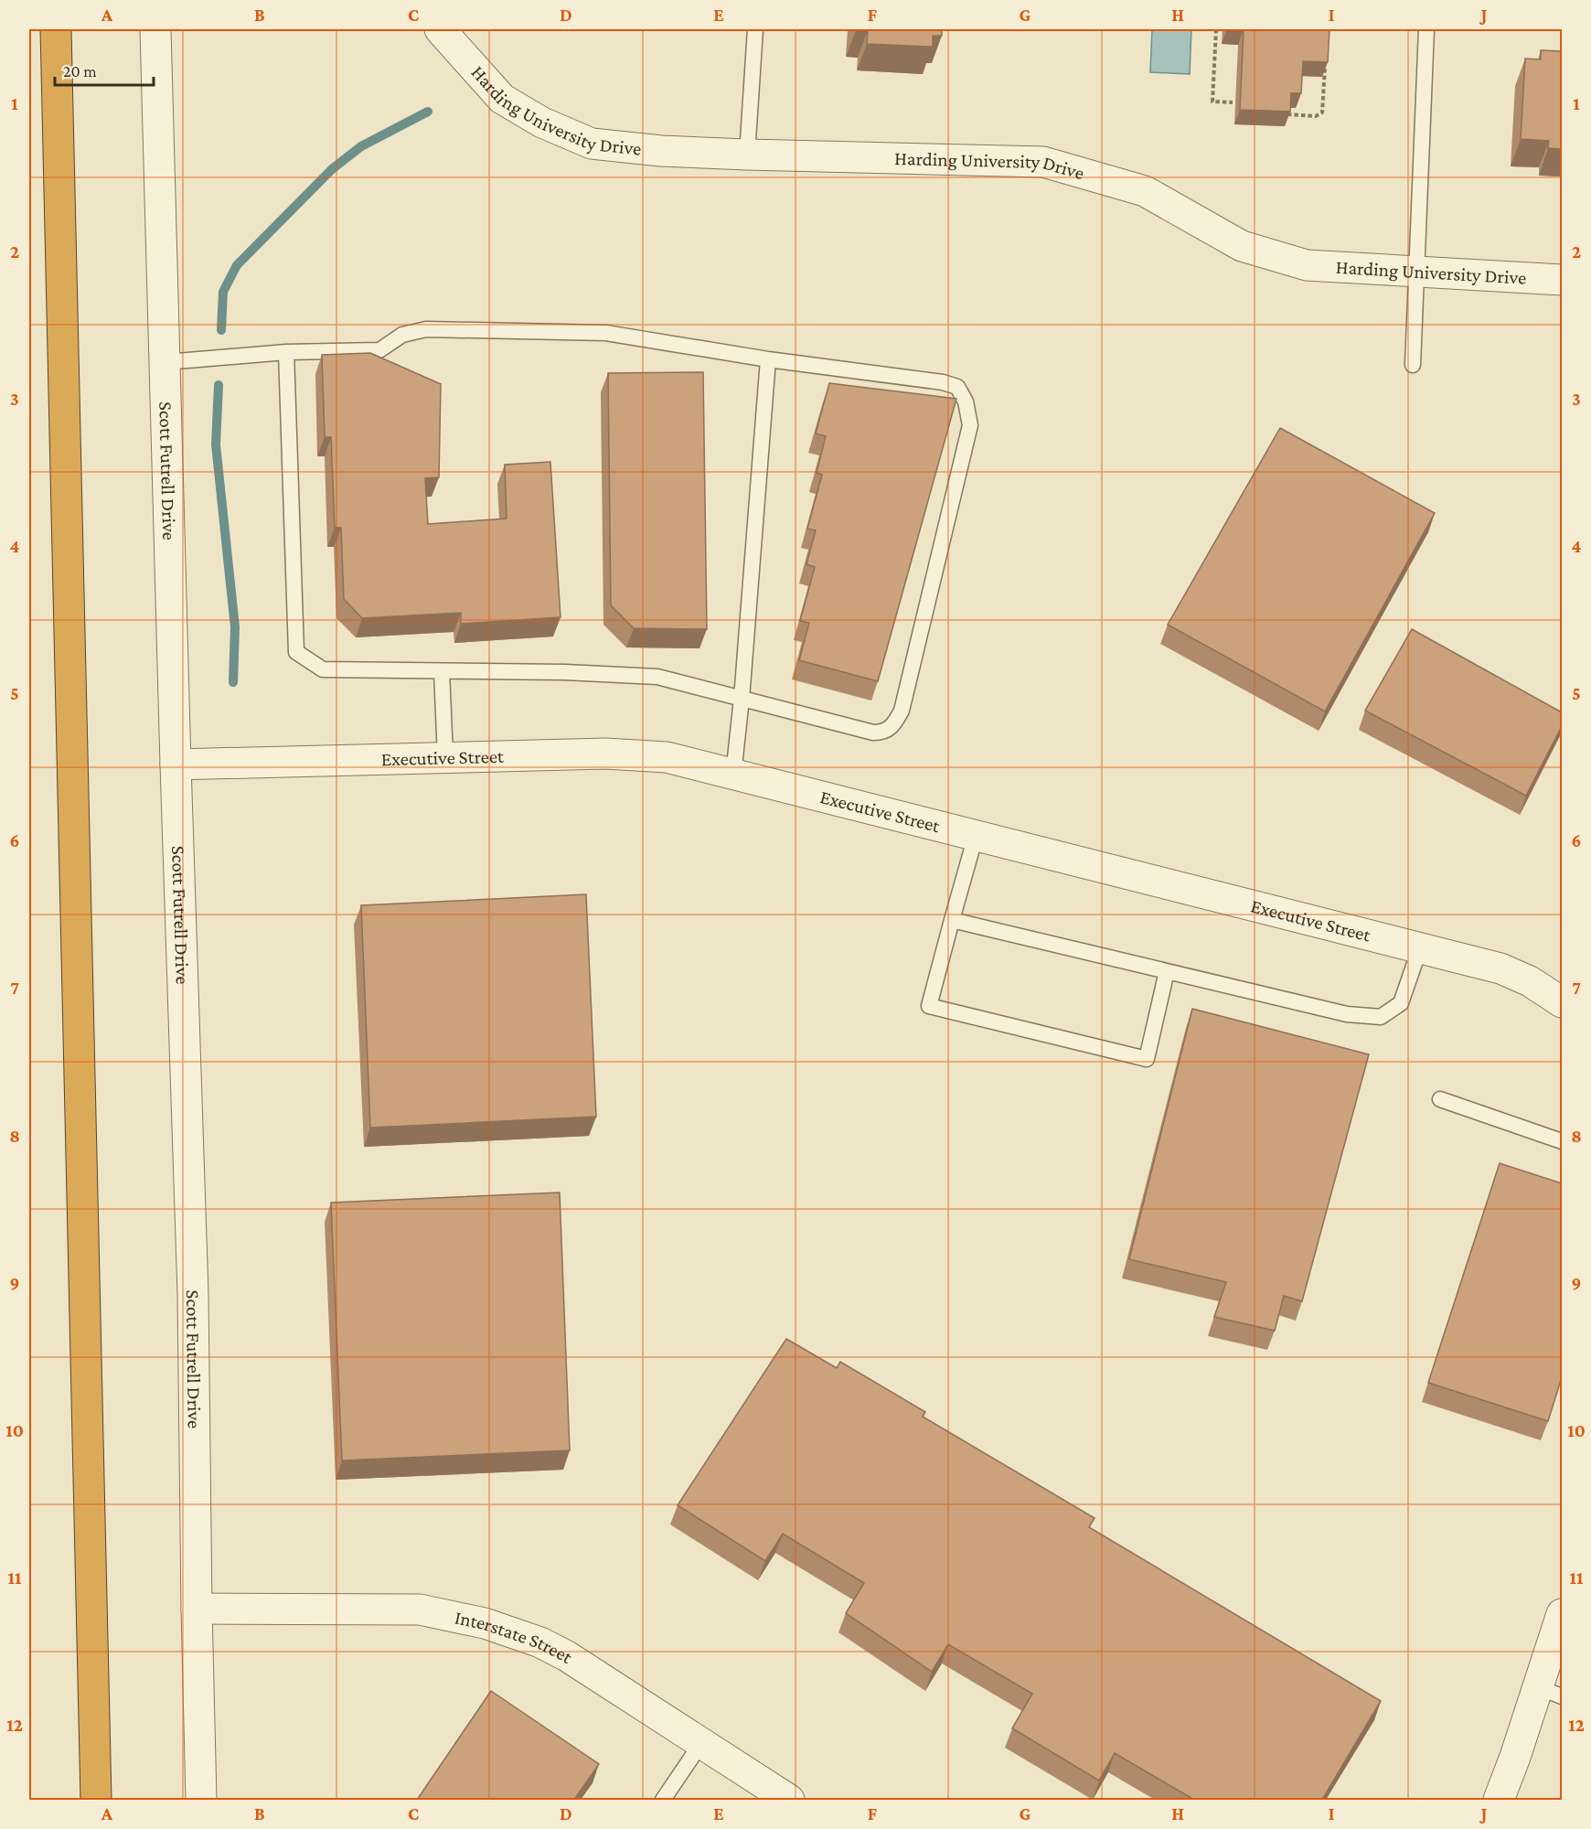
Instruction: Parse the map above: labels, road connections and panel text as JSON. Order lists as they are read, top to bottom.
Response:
{
  "streets": {
    "street": [
      "Harding University Drive",
      "Scott Futrell Drive",
      "Executive Street",
      "Interstate Street"
    ]
  },
  "crossings": [
    ["Scott Futrell Drive", "Executive Street"],
    ["Scott Futrell Drive", "Interstate Street"]
  ],
  "scale_bar": "20 m",
  "grid": {
    "columns": [
      "A",
      "B",
      "C",
      "D",
      "E",
      "F",
      "G",
      "H",
      "I",
      "J"
    ],
    "rows": [
      "1",
      "2",
      "3",
      "4",
      "5",
      "6",
      "7",
      "8",
      "9",
      "10",
      "11",
      "12"
    ]
  }
}
